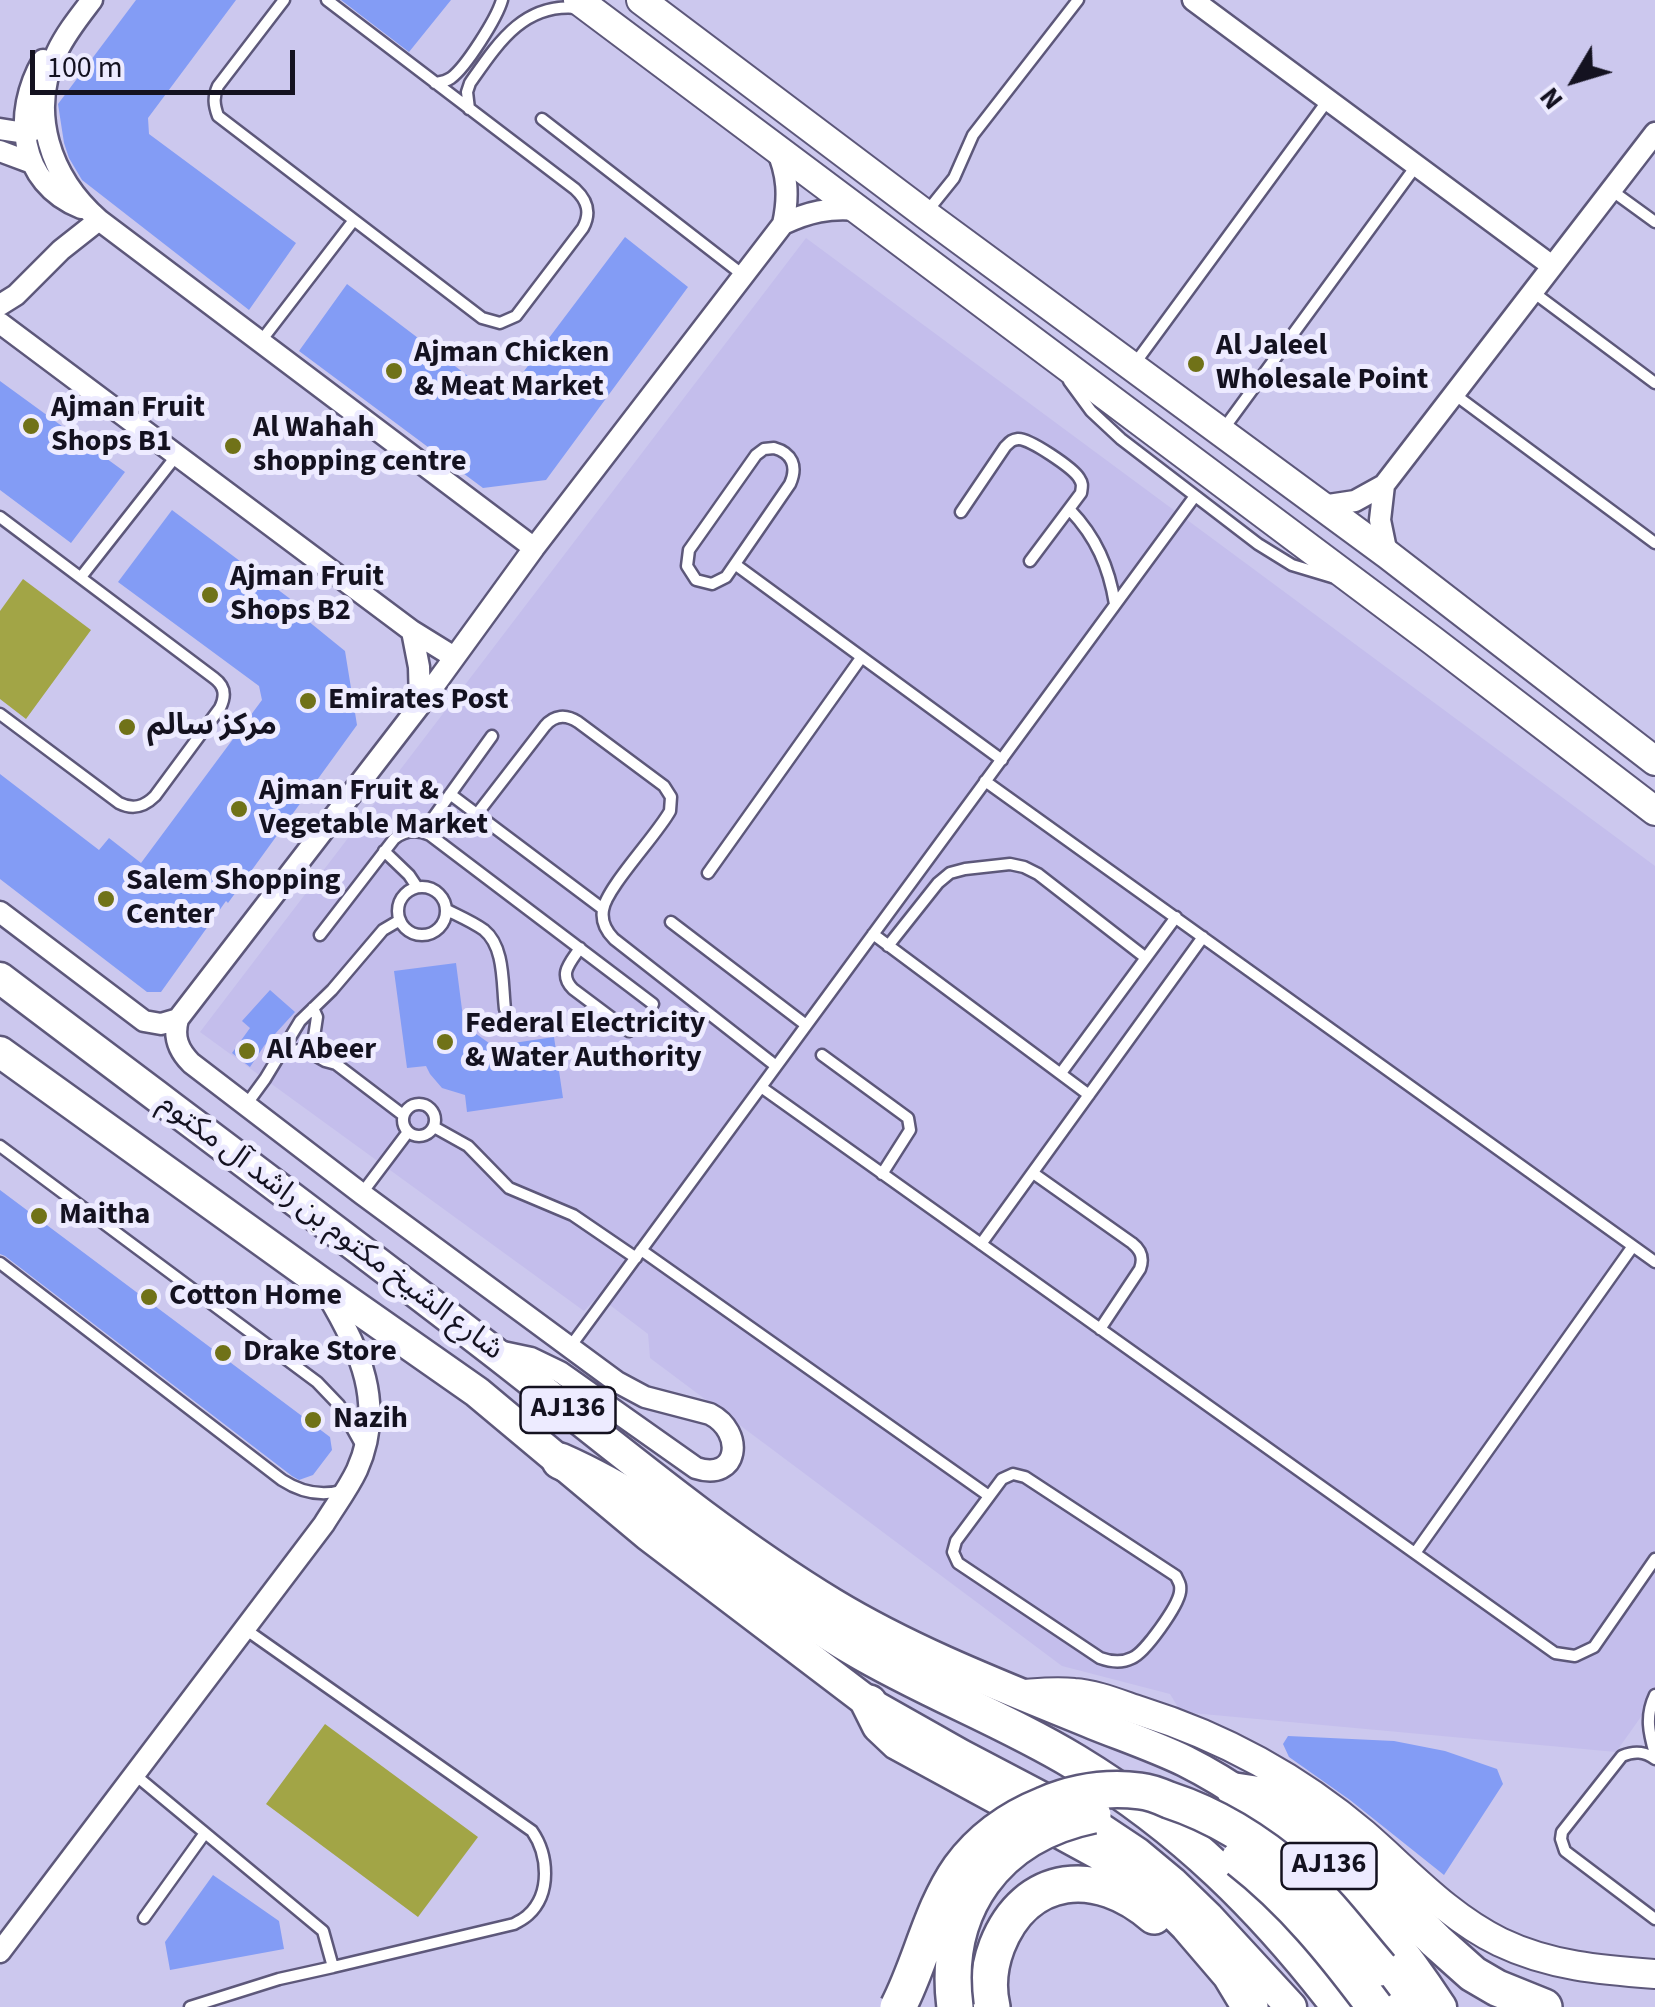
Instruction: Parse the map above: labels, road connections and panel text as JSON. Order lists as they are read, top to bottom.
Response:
{
  "streets": {
    "main road": ["شارع الشيخ مكتوم بن راشد آل مكتوم", "AJ136"]
  },
  "places": [
    "Al Jaleel Wholesale Point",
    "Ajman Chicken & Meat Market",
    "Ajman Fruit Shops B1",
    "Al Wahah shopping centre",
    "Ajman Fruit Shops B2",
    "Emirates Post",
    "مركز سالم",
    "Ajman Fruit & Vegetable Market",
    "Salem Shopping Center",
    "Federal Electricity & Water Authority",
    "Al Abeer",
    "Maitha",
    "Cotton Home",
    "Drake Store",
    "Nazih"
  ],
  "scale_bar": "100 m",
  "north": "bottom left"
}
